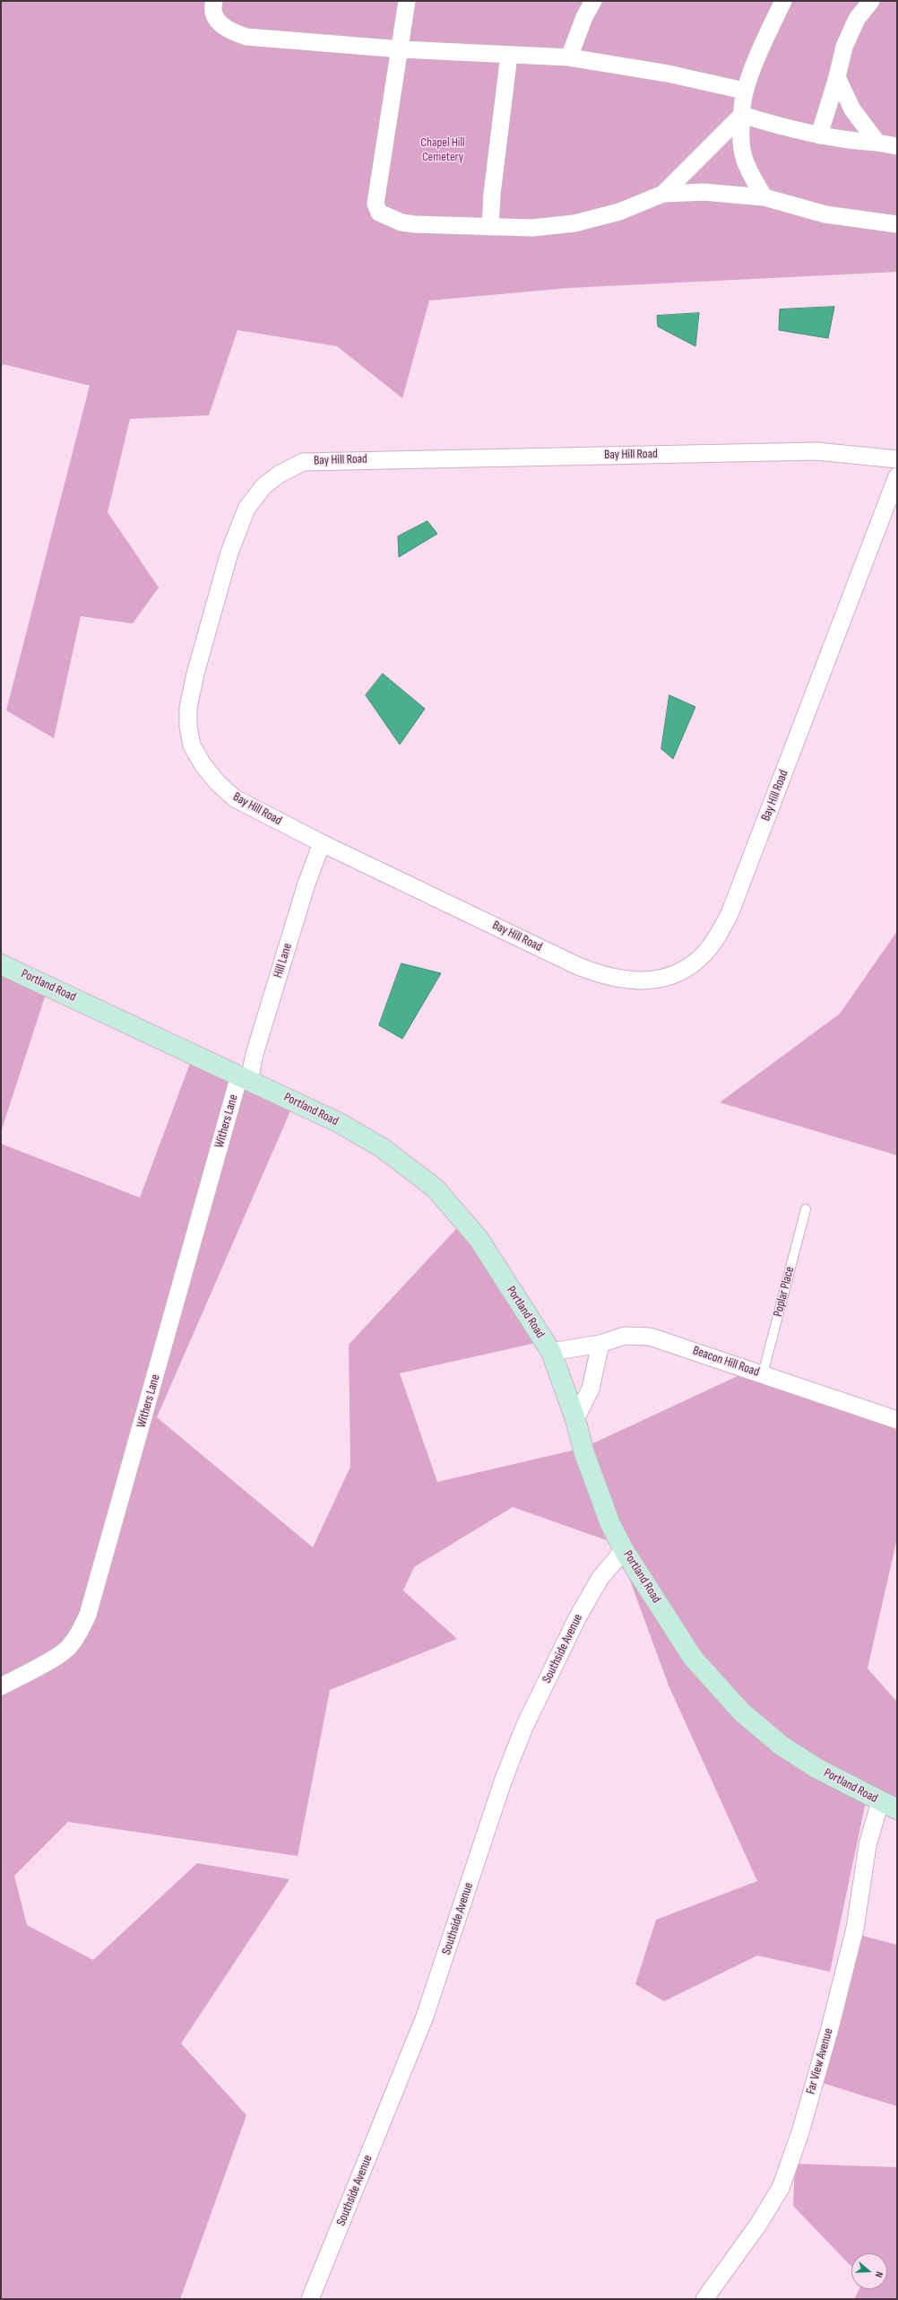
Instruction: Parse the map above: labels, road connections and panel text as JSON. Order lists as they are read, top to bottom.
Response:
{
  "streets": {
    "street": [
      "Bay Hill Road",
      "Hill Lane",
      "Portland Road",
      "Withers Lane",
      "Beacon Hill Road",
      "Southside Avenue",
      "Far View Avenue"
    ],
    "lane": ["Poplar Place"]
  },
  "crossings": [
    ["Bay Hill Road", "Hill Lane"],
    ["Hill Lane", "Portland Road"],
    ["Hill Lane", "Withers Lane"],
    ["Portland Road", "Withers Lane"],
    ["Portland Road", "Beacon Hill Road"],
    ["Portland Road", "Southside Avenue"],
    ["Portland Road", "Far View Avenue"],
    ["Poplar Place", "Beacon Hill Road"]
  ],
  "parks": ["Chapel Hill Cemetery"],
  "north": "right"
}
